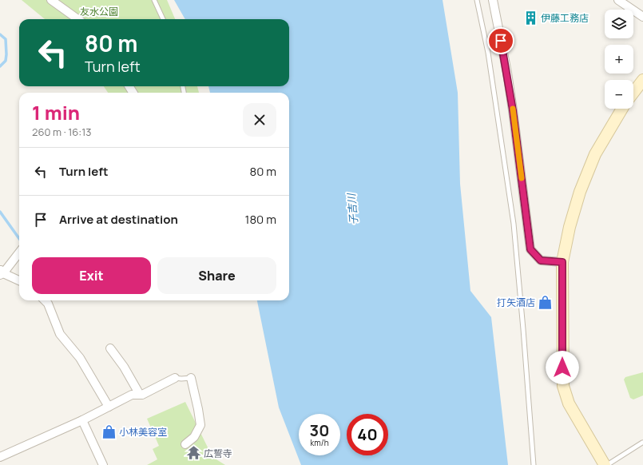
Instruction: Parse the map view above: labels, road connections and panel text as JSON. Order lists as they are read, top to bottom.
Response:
{
  "water": ["子吉川"],
  "parks": ["友水公園"],
  "places": {
    "building": ["伊藤工務店"],
    "shop": ["打矢酒店", "小林美容室"],
    "temple": ["広誓寺"]
  },
  "page": {
    "map_buttons": ["+", "−"],
    "turn": ["80 m", "Turn left"],
    "heading": ["1 min", "260 m · 16:13"],
    "list": [
      {
        "name": "Turn left",
        "value": "80 m"
      },
      {
        "name": "Arrive at destination",
        "value": "180 m"
      }
    ],
    "buttons": ["Exit", "Share"],
    "speed": "30 km/h",
    "limit": "40"
  }
}
